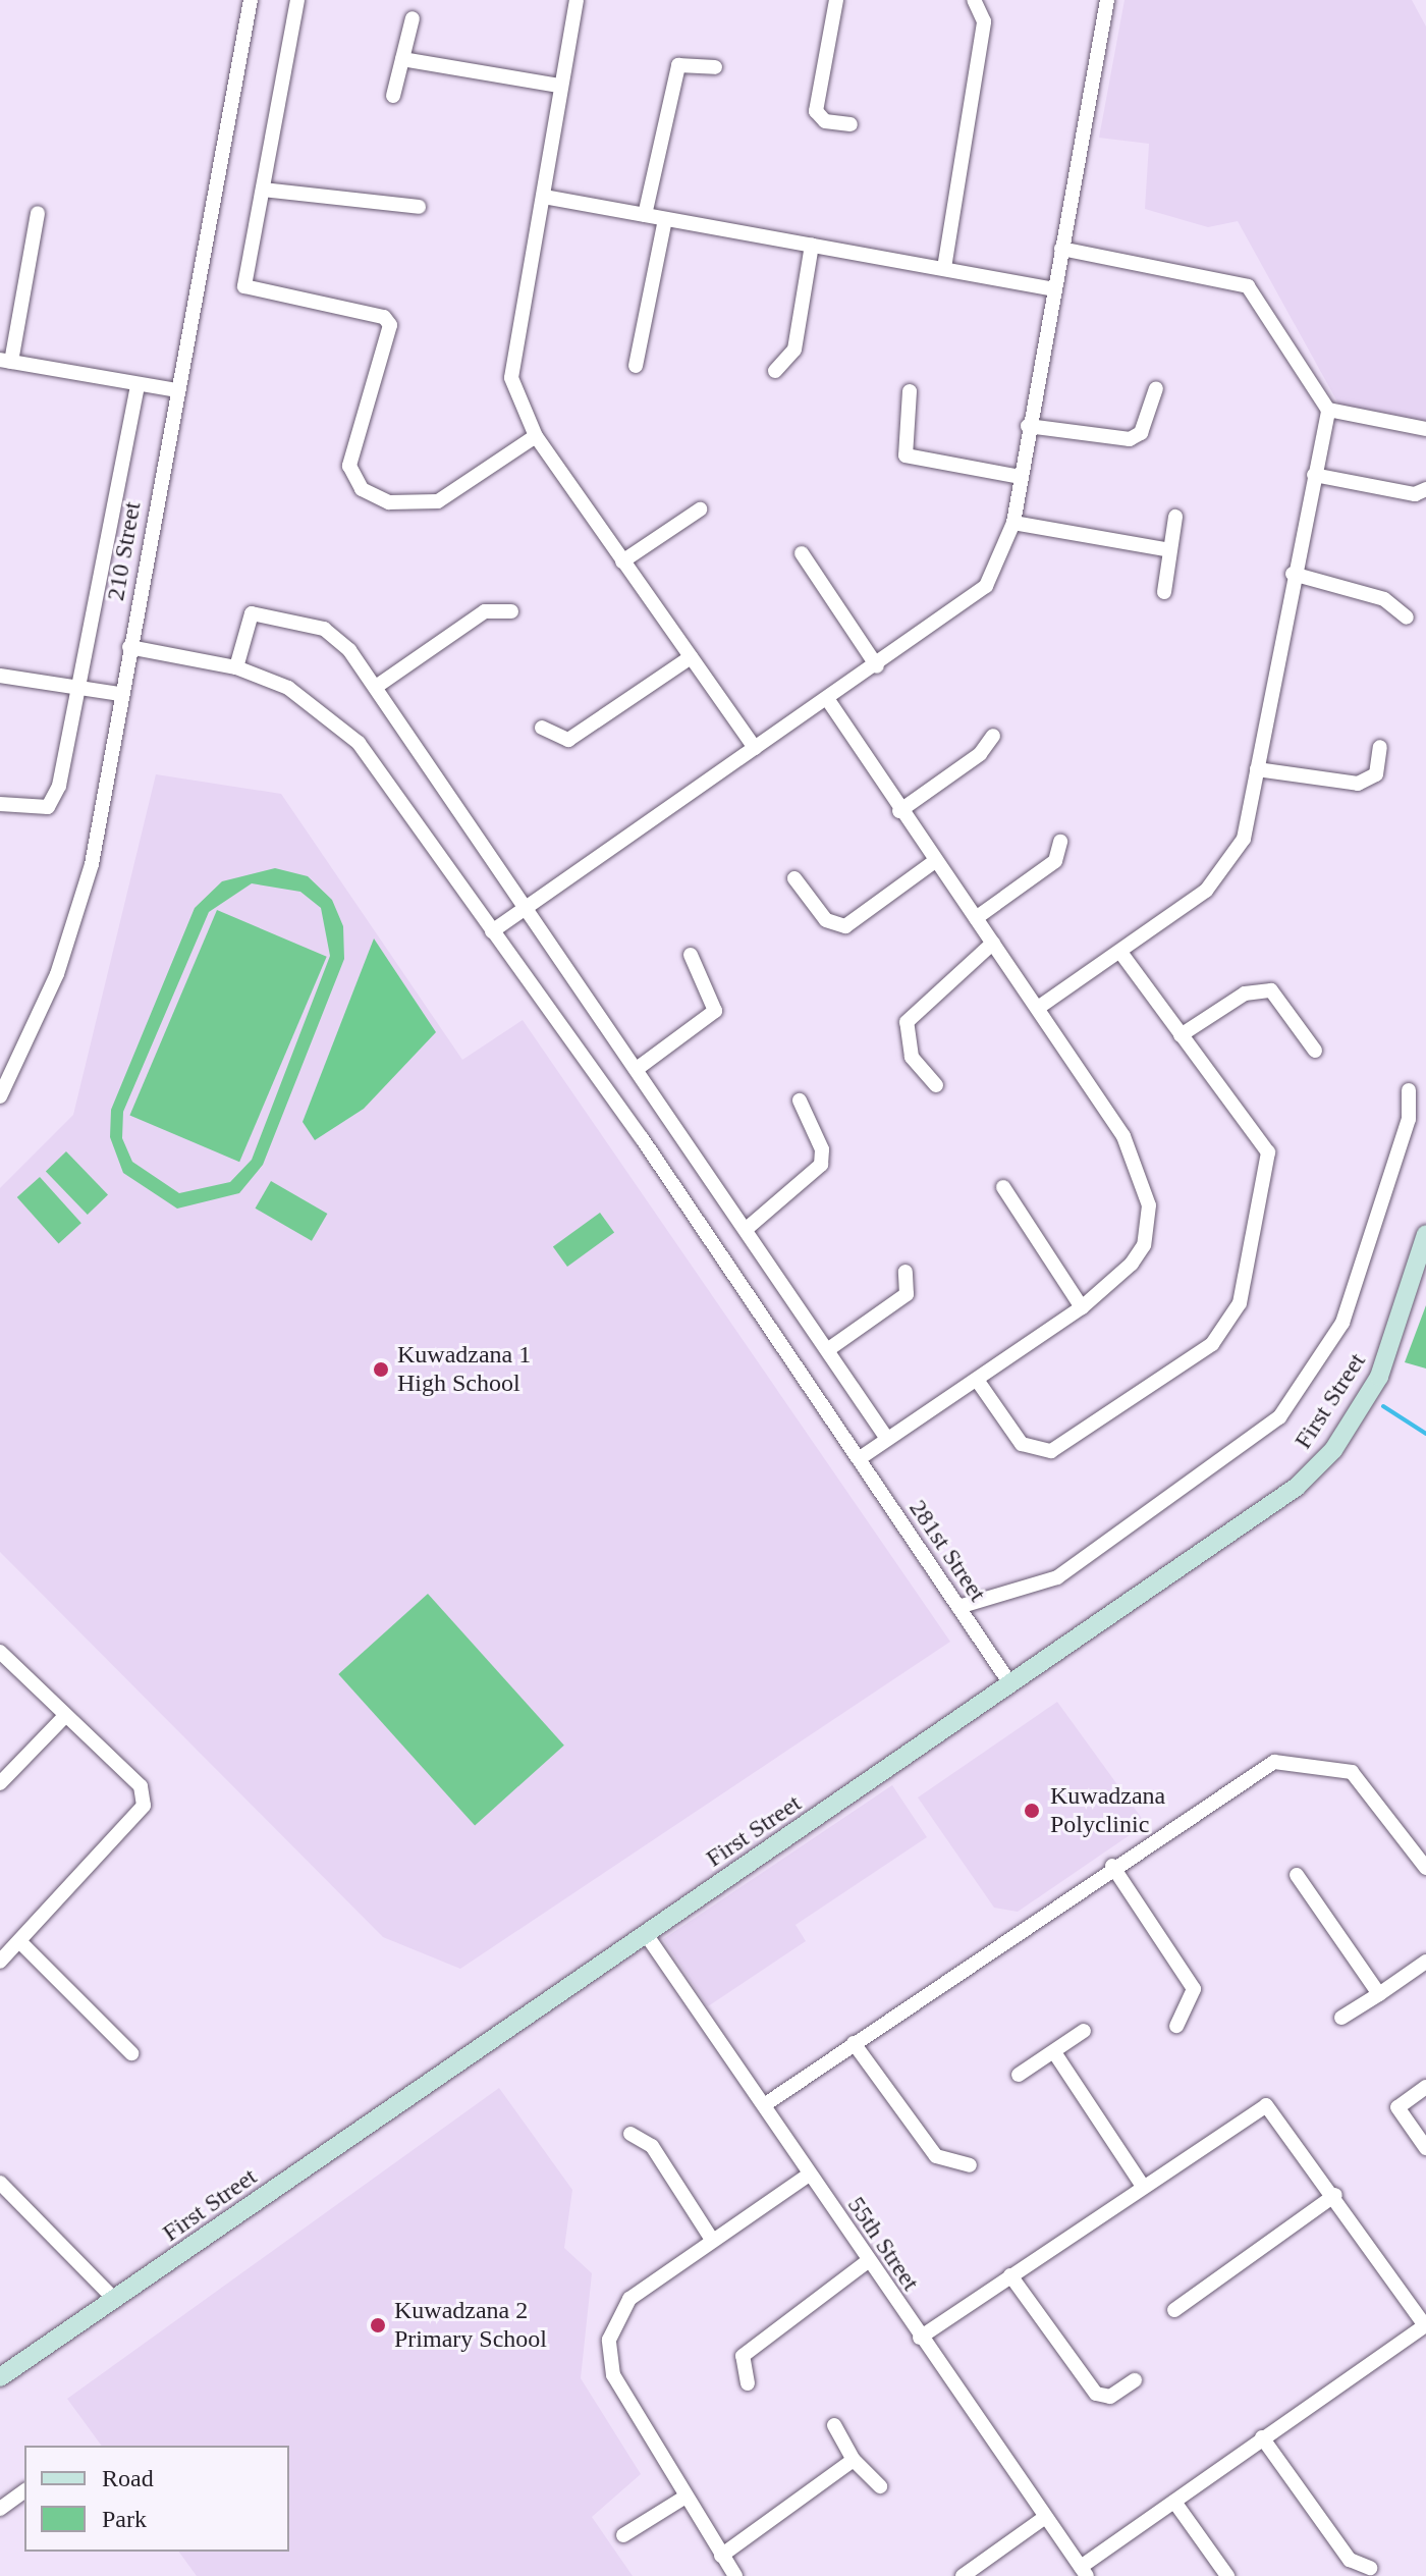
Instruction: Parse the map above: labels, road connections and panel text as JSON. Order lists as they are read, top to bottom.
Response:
{
  "streets": {
    "street": [
      "210 Street",
      "First Street",
      "281st Street",
      "55th Street"
    ]
  },
  "crossings": [
    ["210 Street", "281st Street"],
    ["First Street", "281st Street"],
    ["First Street", "55th Street"]
  ],
  "places": ["Kuwadzana 1 High School", "Kuwadzana Polyclinic", "Kuwadzana 2 Primary School"],
  "legend": ["Road", "Park"]
}
